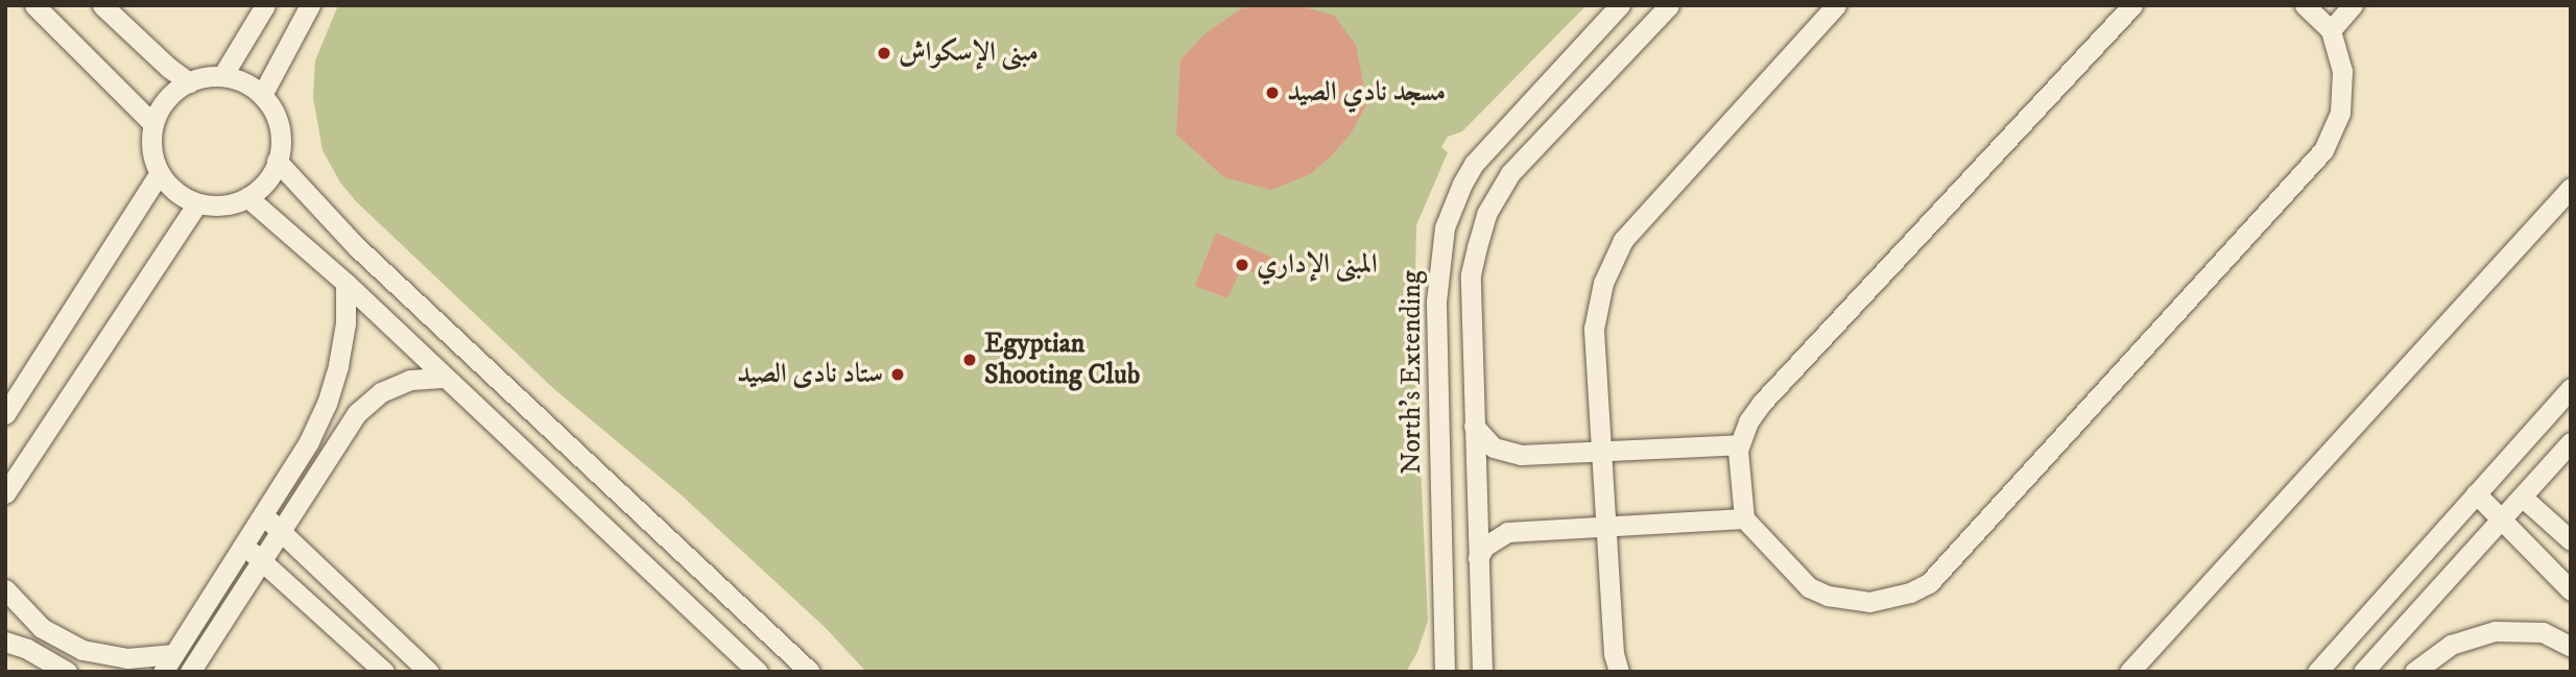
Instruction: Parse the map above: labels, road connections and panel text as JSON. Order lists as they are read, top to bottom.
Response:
{
  "streets": {
    "street": ["North's Extending"]
  },
  "places": [
    "مبنى الإسكواش",
    "مسجد نادي الصيد",
    "المبنى الإداري",
    "Egyptian Shooting Club",
    "ستاد نادى الصيد"
  ]
}
